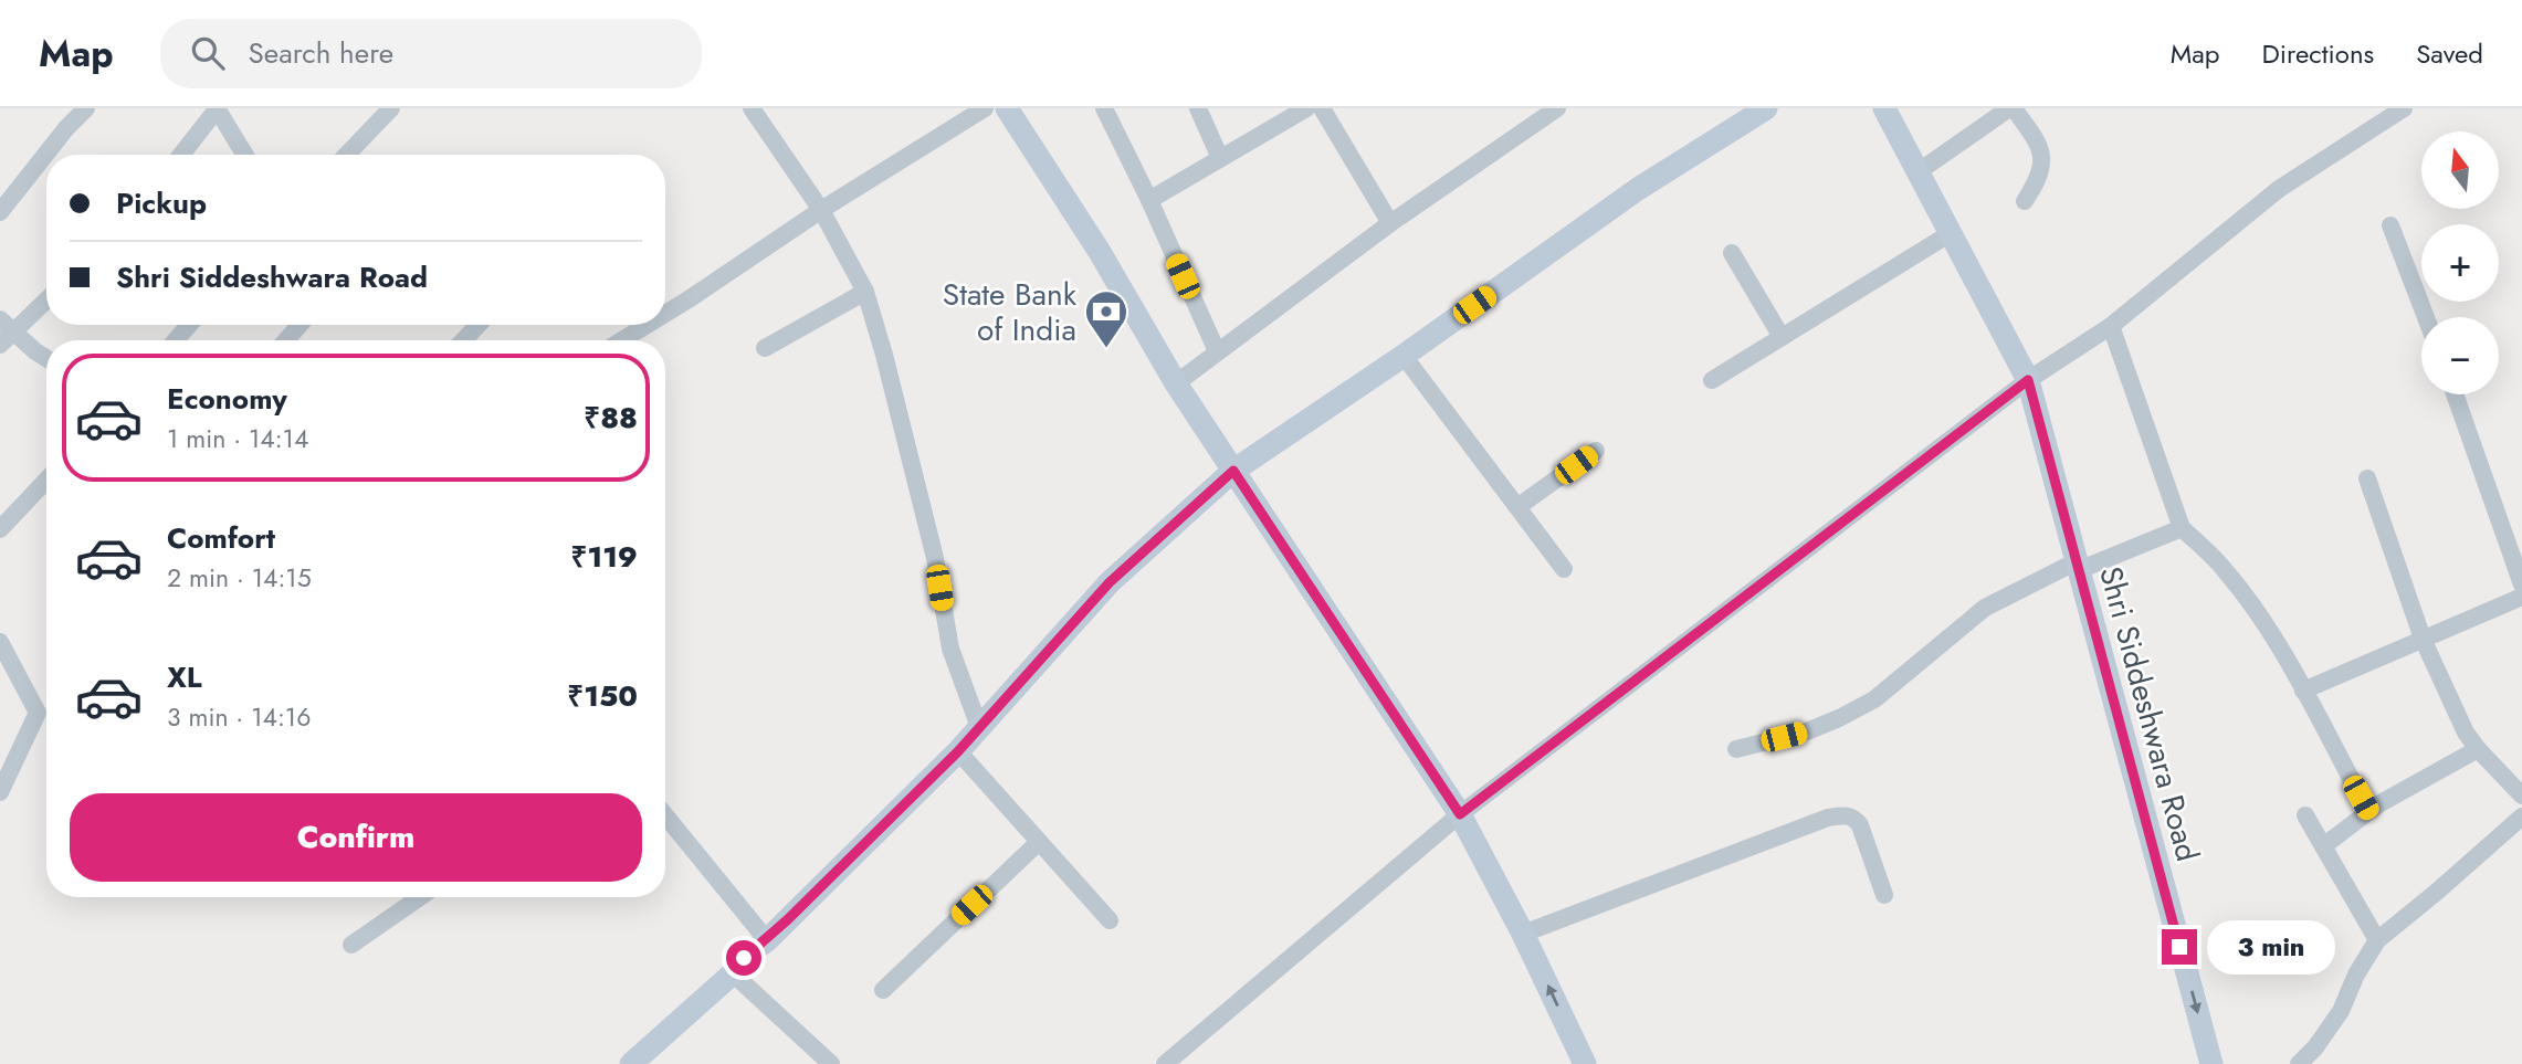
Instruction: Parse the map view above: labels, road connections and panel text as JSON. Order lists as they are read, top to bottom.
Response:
{
  "streets": {
    "street": ["Shri Siddeshwara Road"]
  },
  "places": {
    "bank": ["State Bank of India"]
  },
  "north": "top",
  "page": {
    "header": "Map",
    "search": "Search here",
    "nav": ["Map", "Directions", "Saved"],
    "map_buttons": ["+", "−"],
    "banner": ["Pickup", "Shri Siddeshwara Road"],
    "list": [
      {
        "name": "Economy",
        "note": "1 min · 14:14",
        "value": "₹88"
      },
      {
        "name": "Comfort",
        "note": "2 min · 14:15",
        "value": "₹119"
      },
      {
        "name": "XL",
        "note": "3 min · 14:16",
        "value": "₹150"
      }
    ],
    "buttons": "Confirm",
    "bubble": "3 min"
  }
}
